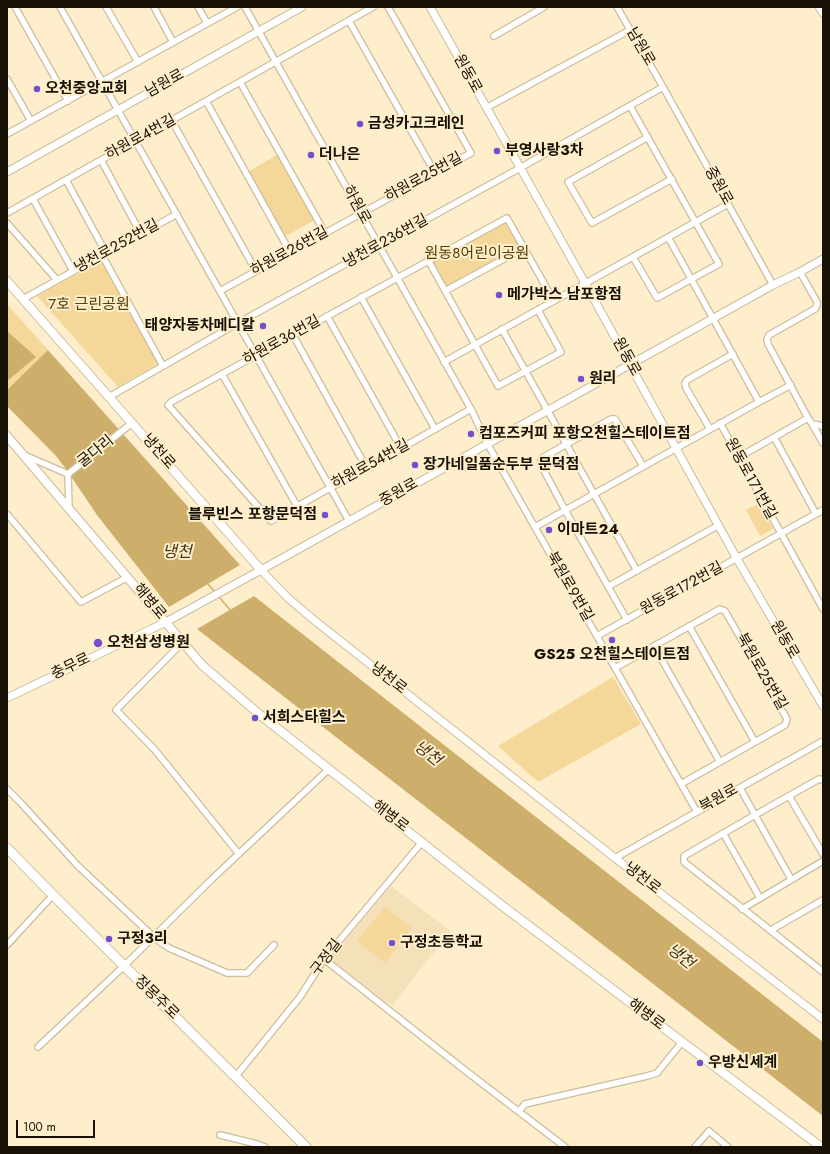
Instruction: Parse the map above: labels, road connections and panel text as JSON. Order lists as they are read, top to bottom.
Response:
{
  "streets": {
    "main road": ["냉천로", "해병로", "정몽주로"],
    "street": [
      "남원로",
      "원동로",
      "하원로4번길",
      "하원로25번길",
      "중원로",
      "하원로",
      "냉천로236번길",
      "냉천로252번길",
      "하원로26번길",
      "하원로36번길",
      "굴다리",
      "하원로54번길",
      "원동로171번길",
      "북원로9번길",
      "원동로172번길",
      "충무로",
      "북원로25번길",
      "북원로",
      "구정길"
    ]
  },
  "crossings": [
    ["남원로", "중원로"],
    ["남원로", "하원로"],
    ["남원로", "냉천로236번길"],
    ["원동로", "중원로"],
    ["원동로", "냉천로236번길"],
    ["원동로", "원동로171번길"],
    ["원동로", "원동로172번길"],
    ["하원로4번길", "하원로"],
    ["하원로25번길", "하원로"],
    ["하원로25번길", "하원로26번길"],
    ["중원로", "하원로"],
    ["중원로", "냉천로236번길"],
    ["중원로", "냉천로"],
    ["중원로", "북원로9번길"],
    ["중원로", "충무로"],
    ["하원로", "냉천로236번길"],
    ["하원로", "하원로26번길"],
    ["하원로", "하원로36번길"],
    ["하원로", "하원로54번길"],
    ["하원로", "북원로9번길"],
    ["냉천로236번길", "냉천로"],
    ["냉천로252번길", "냉천로"],
    ["하원로36번길", "하원로54번길"],
    ["굴다리", "냉천로"],
    ["냉천로", "북원로"],
    ["원동로171번길", "원동로172번길"],
    ["북원로9번길", "원동로172번길"],
    ["북원로9번길", "북원로25번길"],
    ["북원로9번길", "북원로"],
    ["해병로", "충무로"],
    ["해병로", "구정길"],
    ["구정길", "정몽주로"]
  ],
  "water": ["냉천"],
  "parks": ["원동8어린이공원", "7호 근린공원"],
  "places": [
    "오천중앙교회",
    "금성카고크레인",
    "부영사랑3차",
    "더나은",
    "메가박스 남포항점",
    "태양자동차메디칼",
    "원리",
    "컴포즈커피 포항오천힐스테이트점",
    "장가네일품순두부 문덕점",
    "블루빈스 포항문덕점",
    "이마트24",
    "GS25 오천힐스테이트점",
    "오천삼성병원",
    "서희스타힐스",
    "구정3리",
    "구정초등학교",
    "우방신세계"
  ],
  "scale_bar": "100 m"
}
